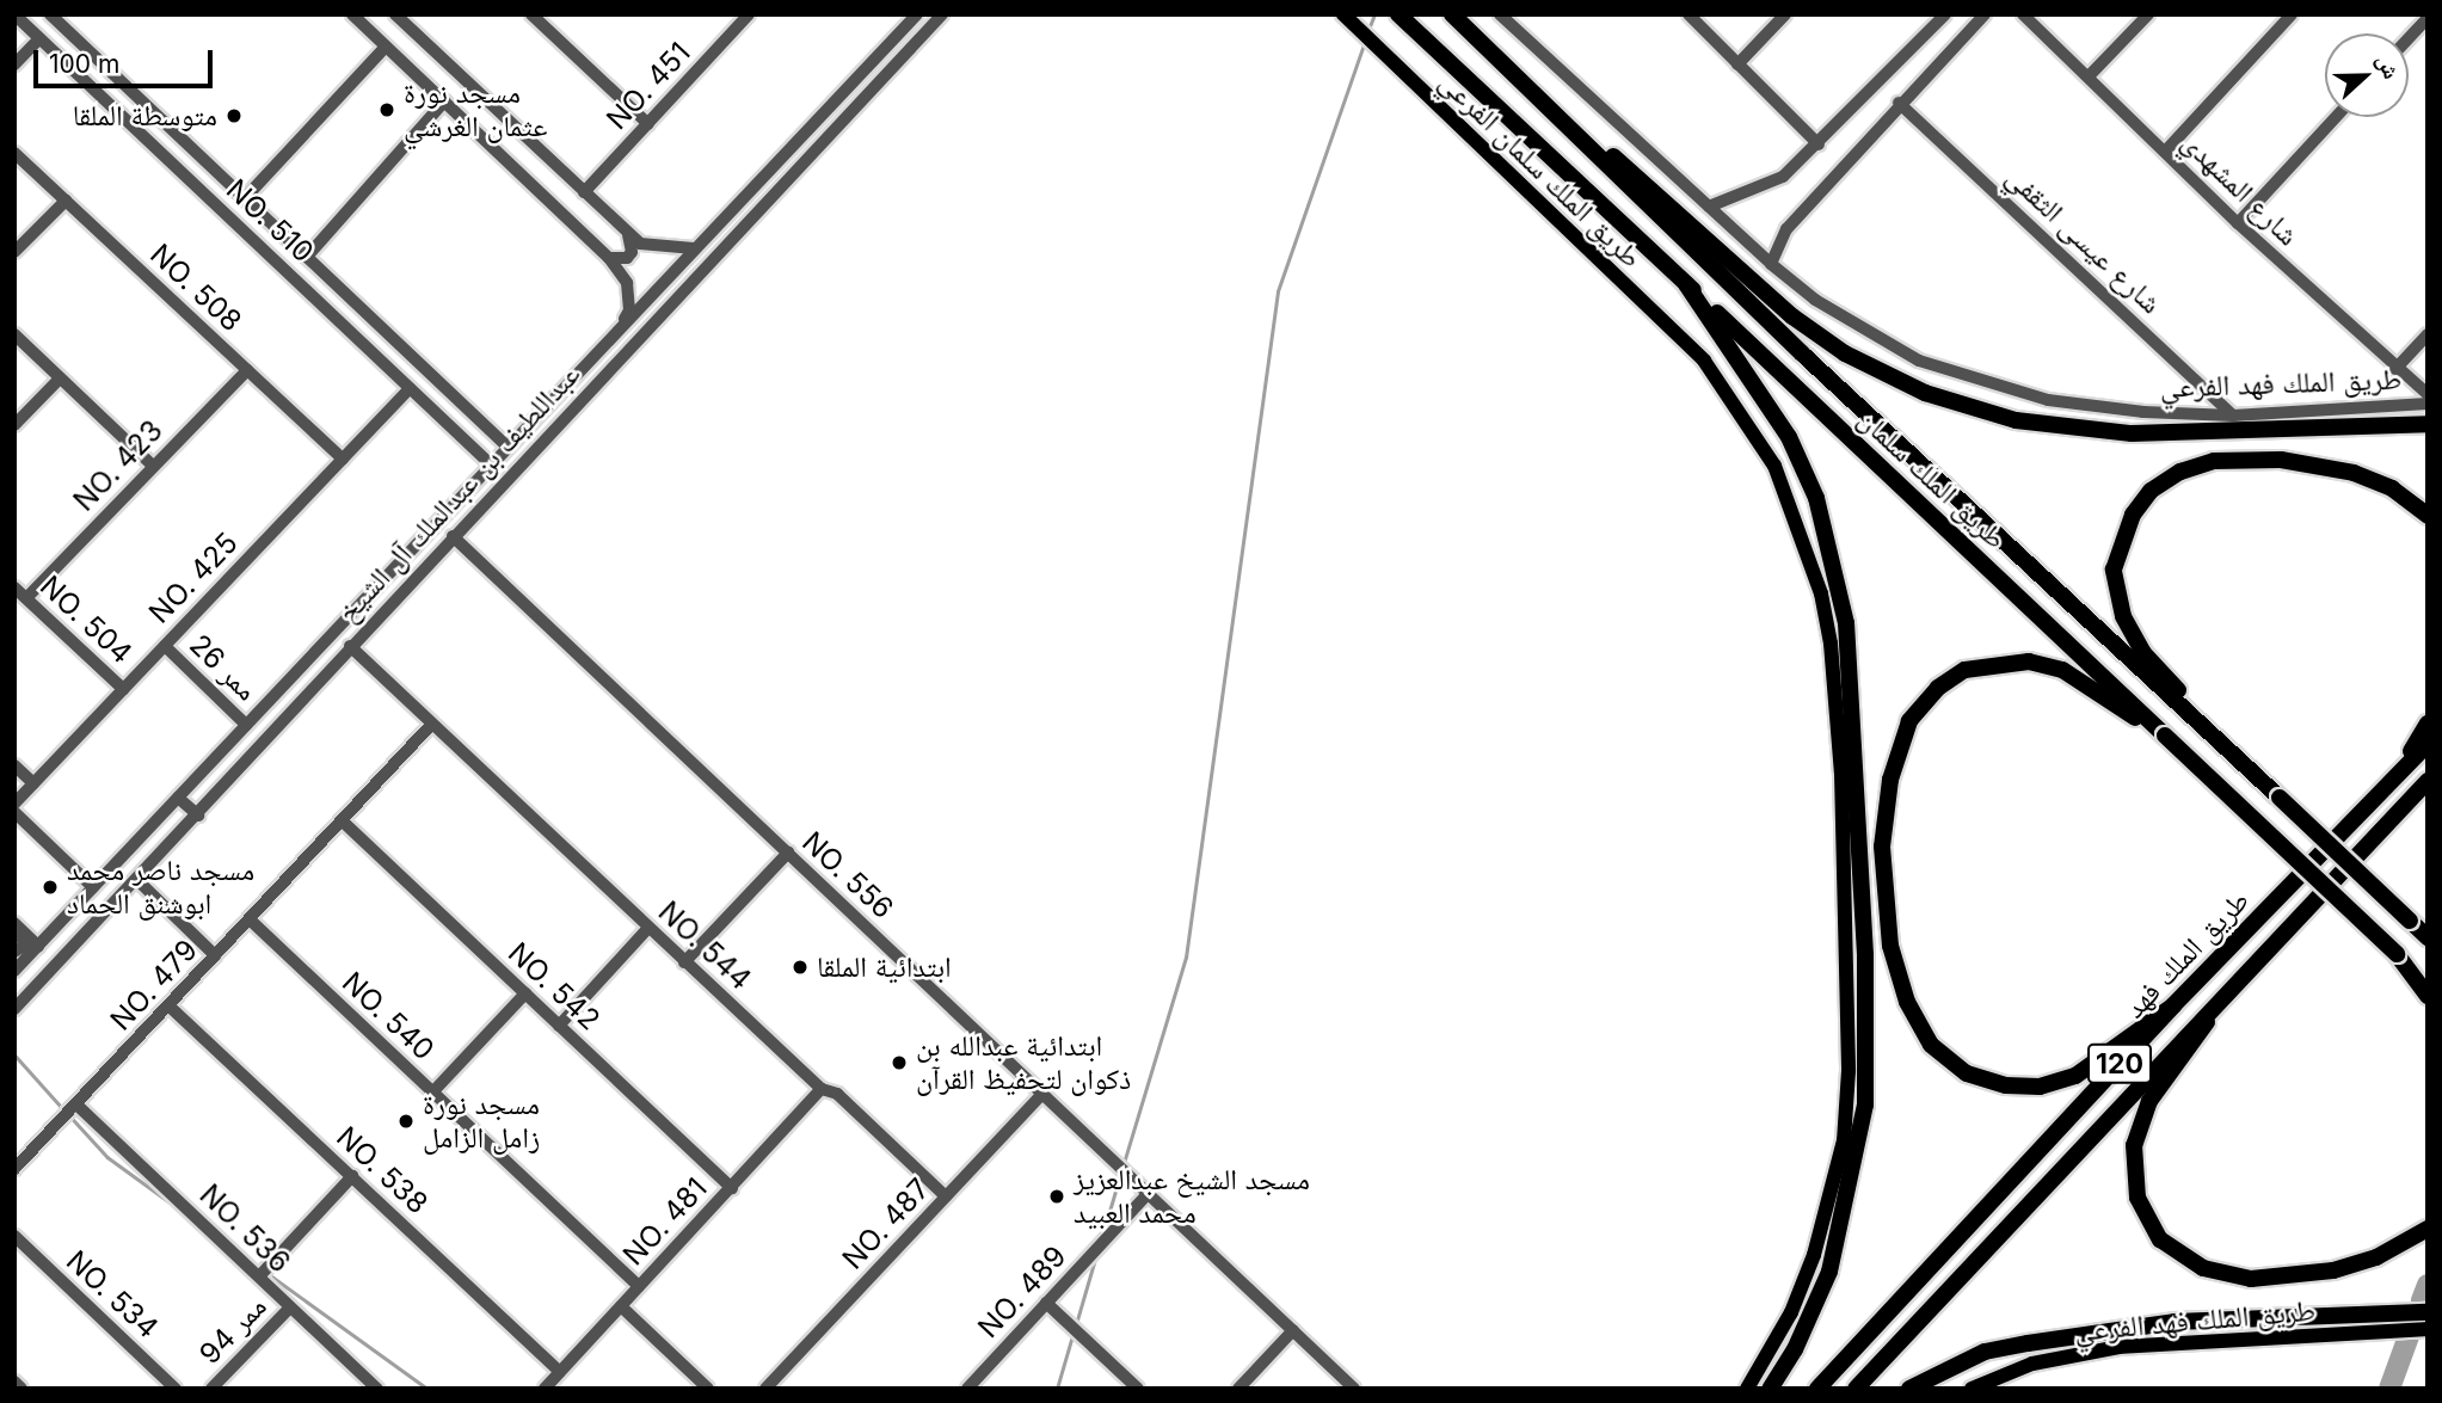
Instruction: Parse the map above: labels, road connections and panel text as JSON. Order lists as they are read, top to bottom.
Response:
{
  "streets": {
    "highway": ["طريق الملك سلمان", "طريق الملك فهد", "120"],
    "main road": ["طريق الملك سلمان الفرعي", "طريق الملك فهد الفرعي"],
    "street": [
      "NO. 451",
      "شارع المشهدي",
      "NO. 510",
      "شارع عيسى الثقفي",
      "NO. 508",
      "NO. 423",
      "عبداللطيف بن عبدالملك آل الشيخ",
      "NO. 425",
      "NO. 504",
      "ممر 26",
      "NO. 556",
      "NO. 544",
      "NO. 479",
      "NO. 542",
      "NO. 540",
      "NO. 538",
      "NO. 481",
      "NO. 487",
      "NO. 536",
      "NO. 489",
      "NO. 534",
      "ممر 94"
    ]
  },
  "crossings": [
    ["NO. 510", "عبداللطيف بن عبدالملك آل الشيخ"],
    ["NO. 510", "NO. 425"],
    ["شارع عيسى الثقفي", "طريق الملك فهد الفرعي"],
    ["NO. 508", "NO. 423"],
    ["NO. 508", "NO. 425"],
    ["NO. 423", "NO. 504"],
    ["عبداللطيف بن عبدالملك آل الشيخ", "ممر 26"],
    ["عبداللطيف بن عبدالملك آل الشيخ", "NO. 556"],
    ["عبداللطيف بن عبدالملك آل الشيخ", "NO. 544"],
    ["NO. 425", "NO. 504"],
    ["NO. 425", "ممر 26"],
    ["NO. 556", "NO. 487"],
    ["NO. 556", "NO. 489"],
    ["NO. 544", "NO. 479"],
    ["NO. 544", "NO. 481"],
    ["NO. 544", "NO. 487"],
    ["NO. 479", "NO. 542"],
    ["NO. 479", "NO. 540"],
    ["NO. 479", "NO. 538"],
    ["NO. 479", "NO. 536"],
    ["NO. 542", "NO. 481"],
    ["NO. 540", "NO. 481"],
    ["NO. 538", "NO. 481"],
    ["NO. 536", "ممر 94"]
  ],
  "places": [
    "مسجد نورة عثمان الغرشي",
    "متوسطة الملقا",
    "مسجد ناصر محمد ابوشنق الحماد",
    "ابتدائية الملقا",
    "ابتدائية عبدالله بن ذكوان لتحفيظ القرآن",
    "مسجد نورة زامل الزامل",
    "مسجد الشيخ عبدالعزيز محمد العبيد"
  ],
  "scale_bar": "100 m",
  "north": "right"
}
